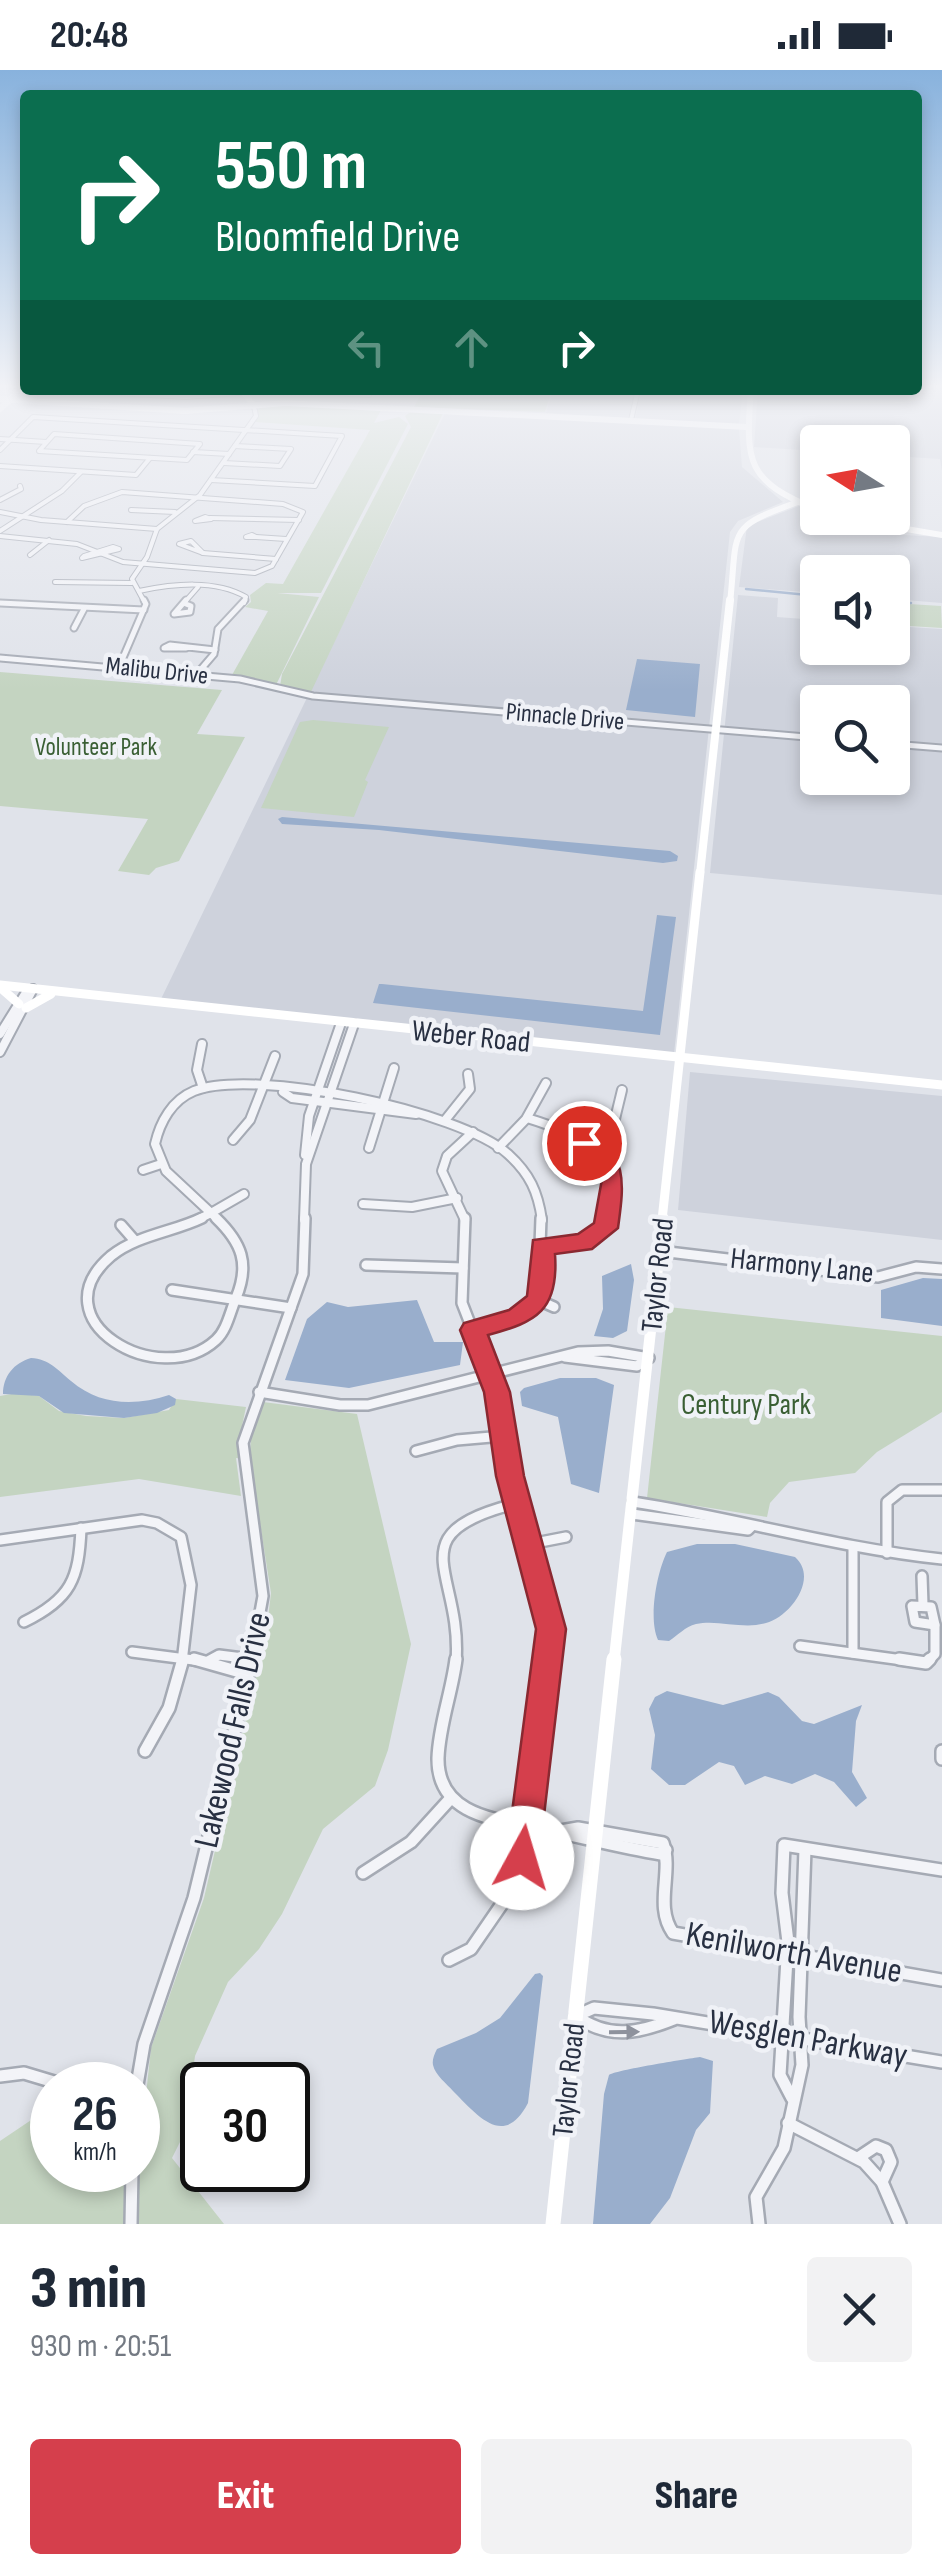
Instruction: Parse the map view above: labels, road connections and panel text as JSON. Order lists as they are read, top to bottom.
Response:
{
  "streets": {
    "street": [
      "Malibu Drive",
      "Pinnacle Drive",
      "Weber Road",
      "Harmony Lane",
      "Taylor Road",
      "Lakewood Falls Drive",
      "Kenilworth Avenue",
      "Wesglen Parkway"
    ]
  },
  "crossings": [
    ["Malibu Drive", "Pinnacle Drive"],
    ["Pinnacle Drive", "Taylor Road"],
    ["Weber Road", "Taylor Road"],
    ["Weber Road", "Lakewood Falls Drive"],
    ["Harmony Lane", "Taylor Road"],
    ["Taylor Road", "Kenilworth Avenue"],
    ["Taylor Road", "Wesglen Parkway"]
  ],
  "parks": ["Volunteer Park", "Century Park"],
  "north": "left",
  "page": {
    "status": "20:48",
    "turn": ["550 m", "Bloomfield Drive"],
    "speed": "26 km/h",
    "limit": "30",
    "heading": ["3 min", "930 m · 20:51"],
    "buttons": ["Exit", "Share"]
  }
}
